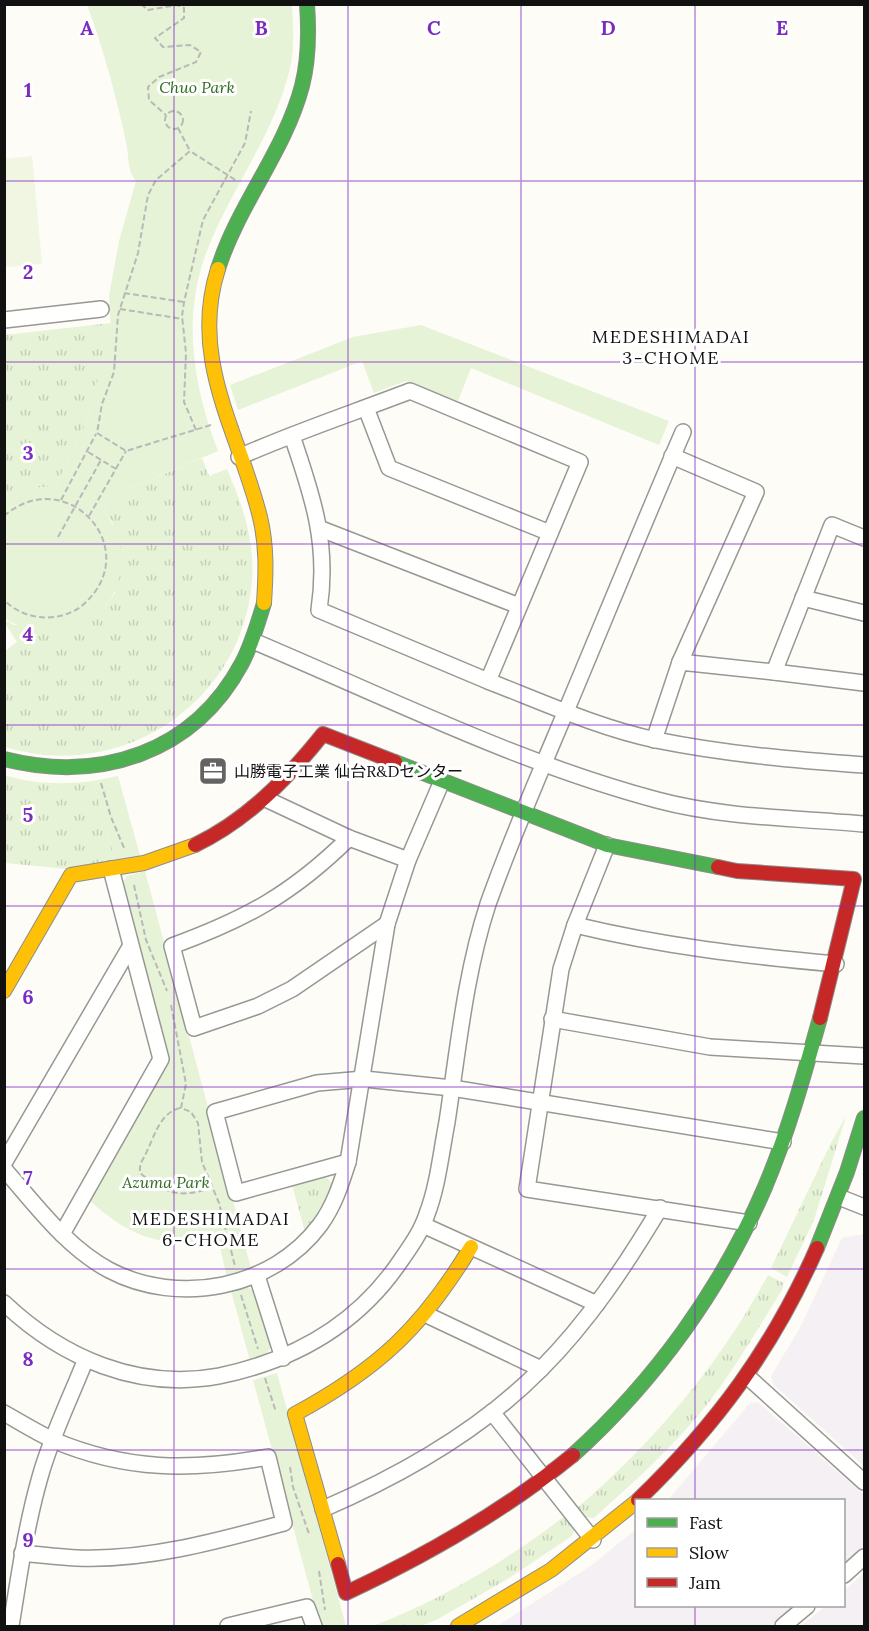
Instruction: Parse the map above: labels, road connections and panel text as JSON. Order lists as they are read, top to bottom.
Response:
{
  "districts": ["MEDESHIMADAI 3-CHOME", "MEDESHIMADAI 6-CHOME"],
  "parks": ["Chuo Park", "Azuma Park"],
  "places": {
    "office": ["山勝電子工業 仙台R&Dセンター"]
  },
  "legend": ["Fast", "Slow", "Jam"],
  "grid": {
    "columns": [
      "A",
      "B",
      "C",
      "D",
      "E"
    ],
    "rows": [
      "1",
      "2",
      "3",
      "4",
      "5",
      "6",
      "7",
      "8",
      "9"
    ]
  }
}
